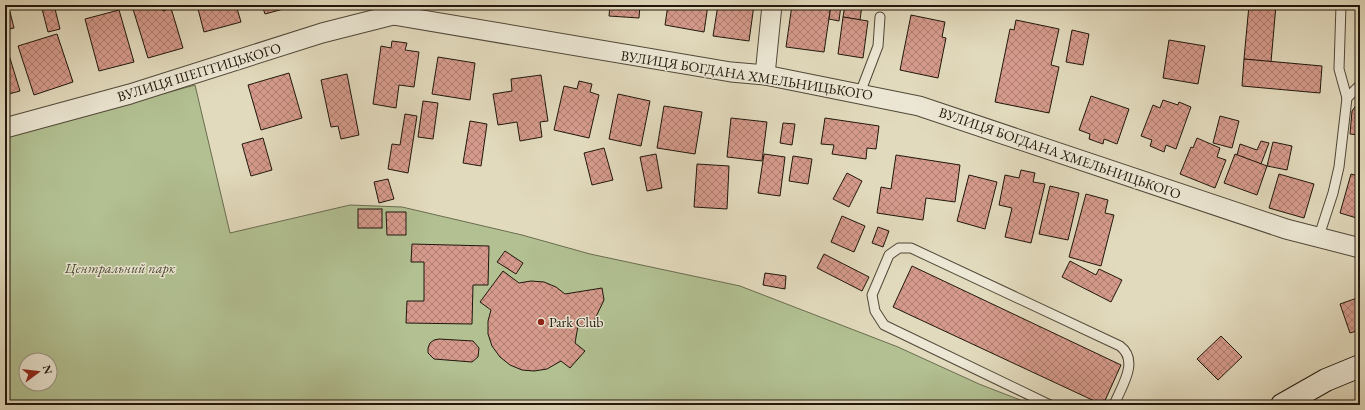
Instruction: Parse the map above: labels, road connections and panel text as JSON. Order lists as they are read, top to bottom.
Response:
{
  "streets": {
    "street": ["ВУЛИЦЯ ШЕПТИЦЬКОГО", "ВУЛИЦЯ БОГДАНА ХМЕЛЬНИЦЬКОГО"]
  },
  "crossings": [
    ["ВУЛИЦЯ ШЕПТИЦЬКОГО", "ВУЛИЦЯ БОГДАНА ХМЕЛЬНИЦЬКОГО"]
  ],
  "parks": ["Центральний парк"],
  "places": ["Park Club"],
  "north": "right"
}
